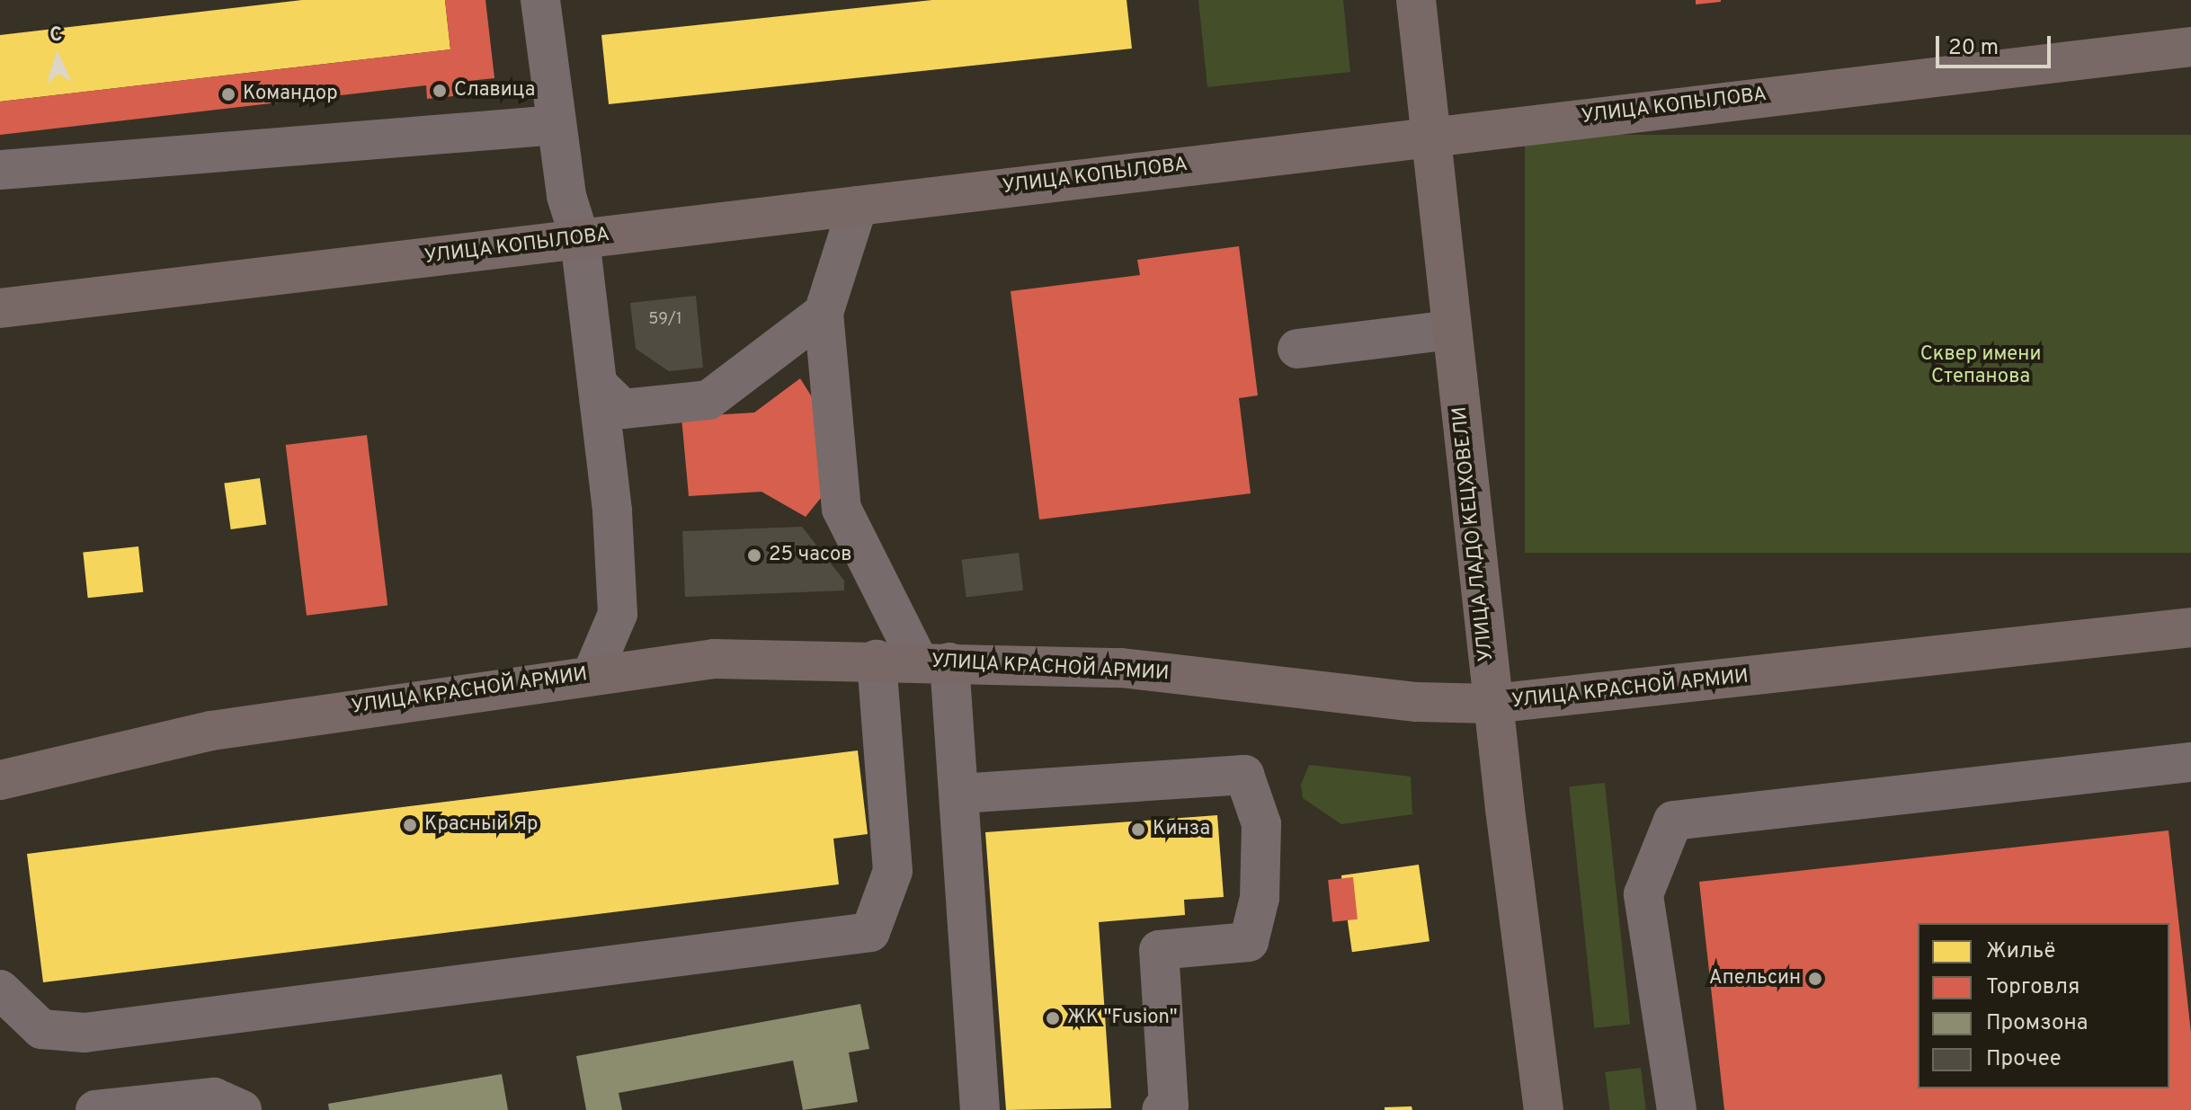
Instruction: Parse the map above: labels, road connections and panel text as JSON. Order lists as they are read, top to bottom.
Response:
{
  "streets": {
    "main road": ["УЛИЦА КОПЫЛОВА", "УЛИЦА ЛАДО КЕЦХОВЕЛИ", "УЛИЦА КРАСНОЙ АРМИИ"]
  },
  "crossings": [
    ["УЛИЦА КОПЫЛОВА", "УЛИЦА ЛАДО КЕЦХОВЕЛИ"],
    ["УЛИЦА ЛАДО КЕЦХОВЕЛИ", "УЛИЦА КРАСНОЙ АРМИИ"]
  ],
  "parks": ["Сквер имени Степанова"],
  "places": [
    "Славица",
    "Командор",
    "25 часов",
    "Красный Яр",
    "Кинза",
    "Апельсин",
    "ЖК \"Fusion\""
  ],
  "house_numbers": ["59/1"],
  "legend": [
    "Жильё",
    "Торговля",
    "Промзона",
    "Прочее"
  ],
  "scale_bar": "20 m",
  "north": "top"
}
